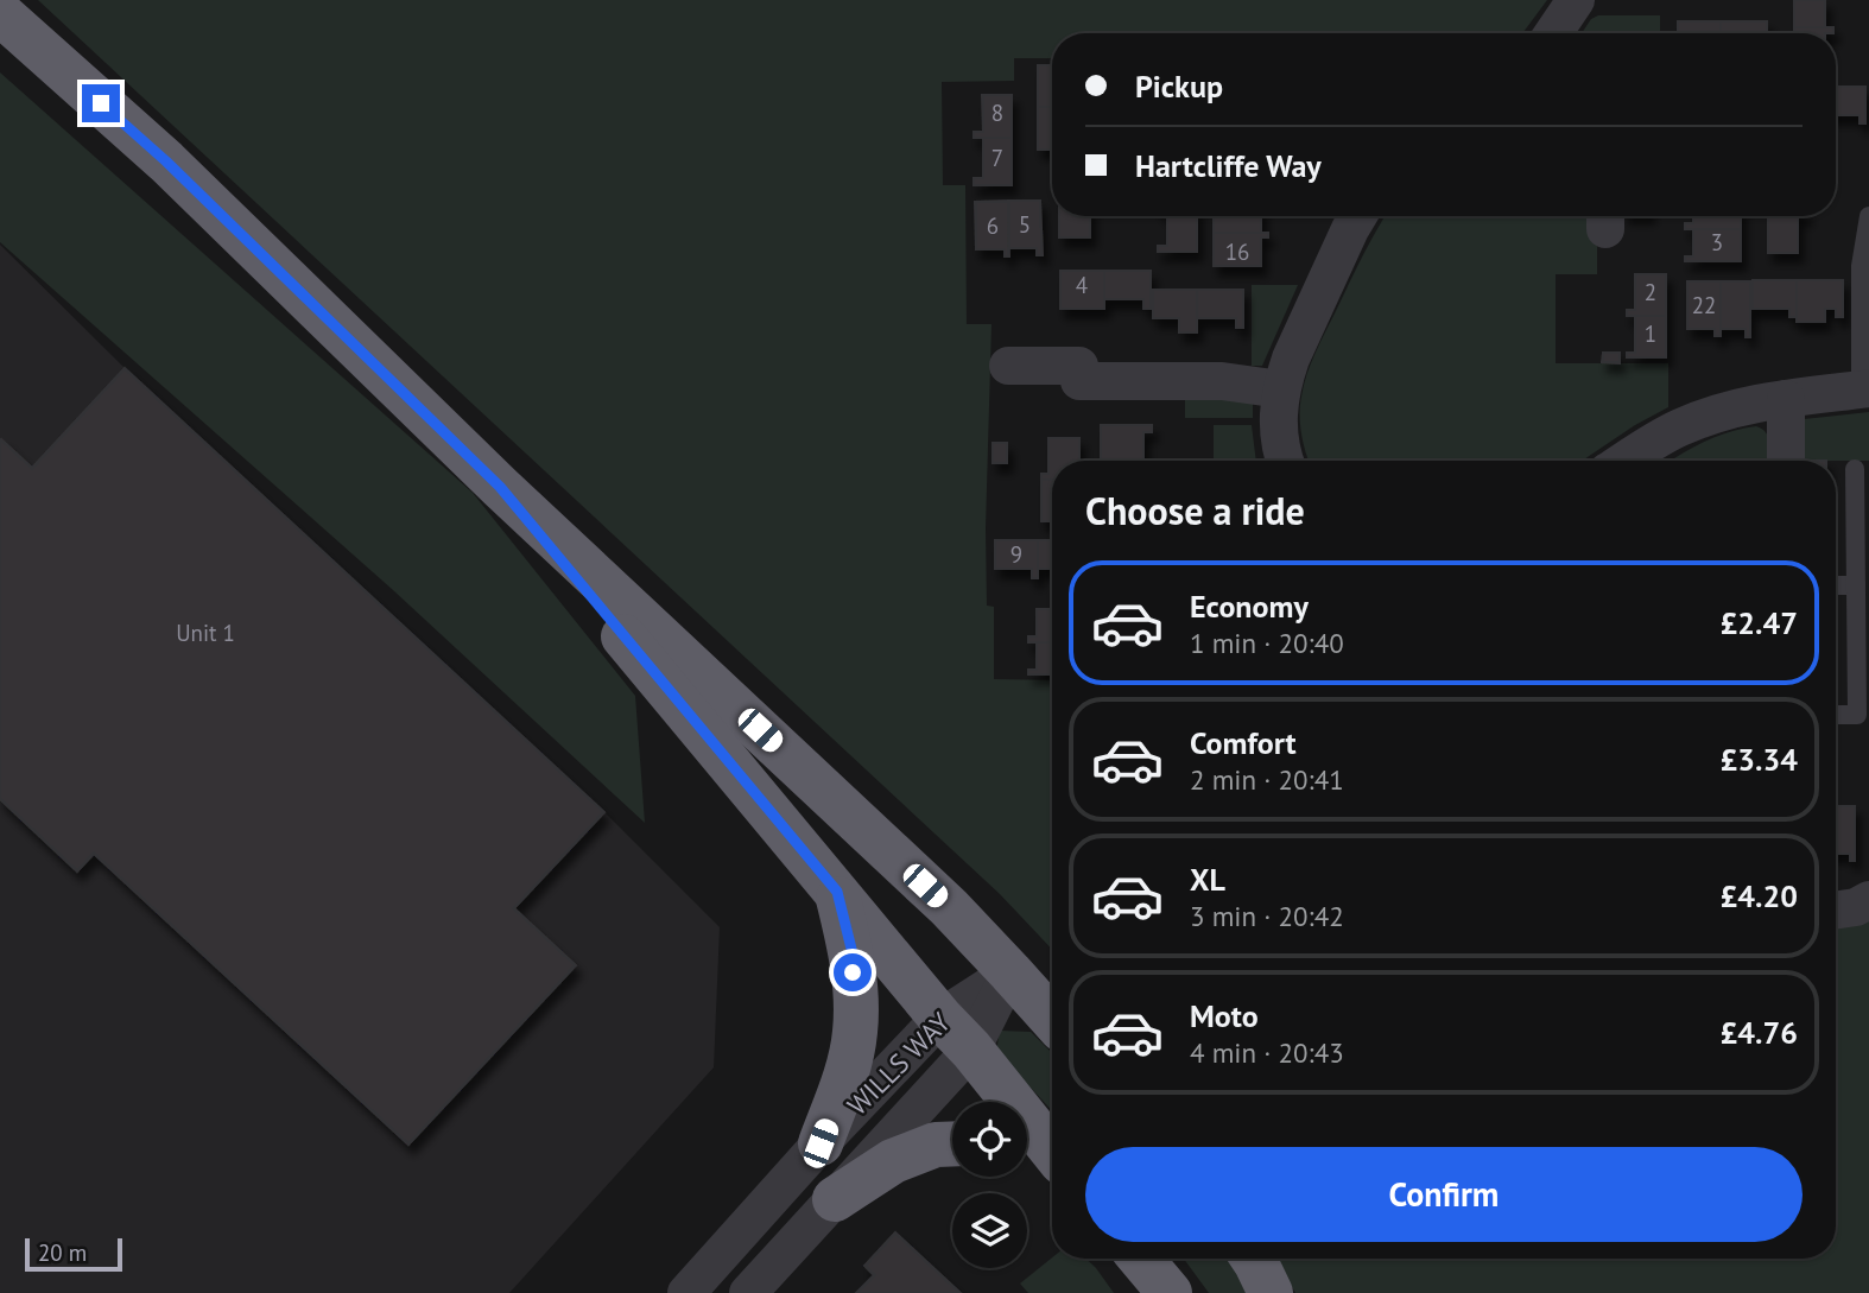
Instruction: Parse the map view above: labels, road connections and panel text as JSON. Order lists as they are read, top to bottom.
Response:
{
  "streets": {
    "street": ["WILLS WAY"]
  },
  "house_numbers": [
    "8",
    "7",
    "5",
    "6",
    "3",
    "16",
    "4",
    "2",
    "22",
    "1",
    "9",
    "Unit 1"
  ],
  "scale_bar": "20 m",
  "page": {
    "banner": ["Pickup", "Hartcliffe Way"],
    "heading": "Choose a ride",
    "list": [
      {
        "name": "Economy",
        "note": "1 min · 20:40",
        "value": "£2.47"
      },
      {
        "name": "Comfort",
        "note": "2 min · 20:41",
        "value": "£3.34"
      },
      {
        "name": "XL",
        "note": "3 min · 20:42",
        "value": "£4.20"
      },
      {
        "name": "Moto",
        "note": "4 min · 20:43",
        "value": "£4.76"
      }
    ],
    "buttons": "Confirm",
    "scale": "20 m"
  }
}
